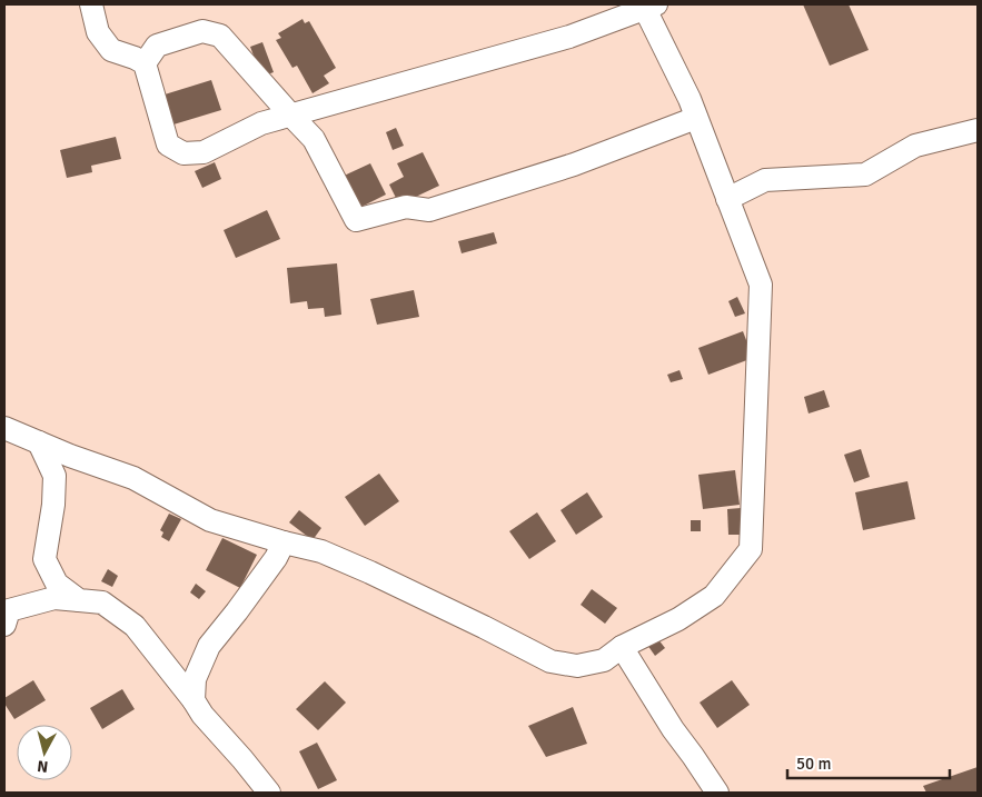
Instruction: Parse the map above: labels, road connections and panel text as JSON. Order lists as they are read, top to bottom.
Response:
{
  "scale_bar": "50 m",
  "north": "bottom"
}
